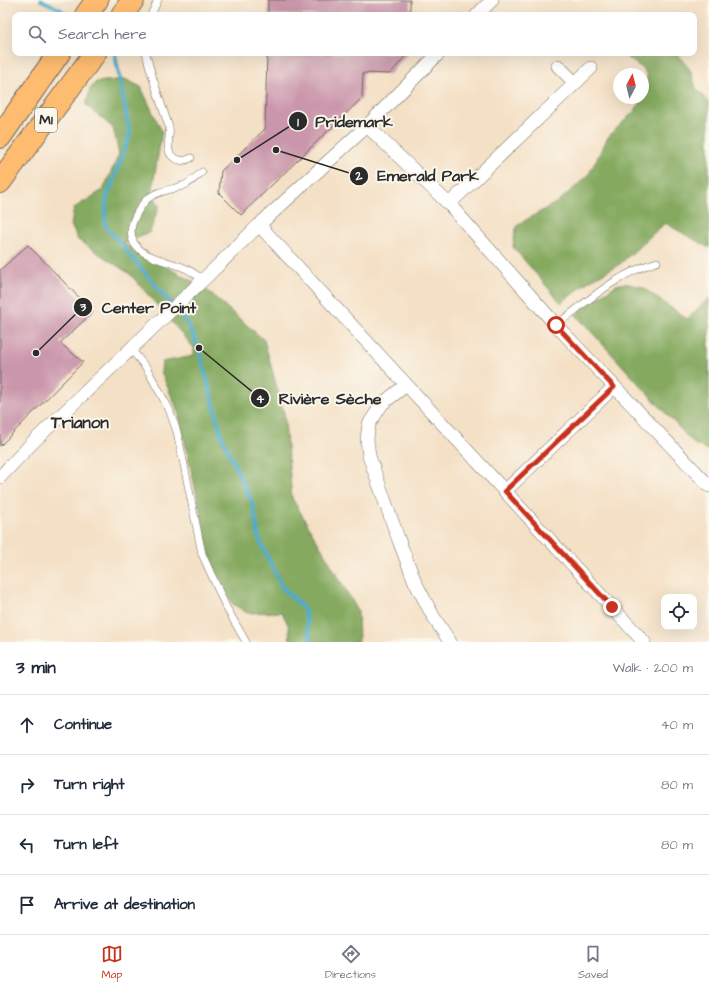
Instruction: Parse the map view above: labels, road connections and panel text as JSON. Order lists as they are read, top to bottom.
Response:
{
  "streets": {
    "highway": ["M1"]
  },
  "districts": ["Trianon"],
  "places": [
    "Emerald Park",
    "Pridemark",
    "Rivière Sèche",
    "Center Point"
  ],
  "north": "top",
  "page": {
    "search": "Search here",
    "heading": ["3 min", "Walk · 200 m"],
    "list": [
      ["Continue", "40 m"],
      ["Turn right", "80 m"],
      ["Turn left", "80 m"],
      "Arrive at destination"
    ],
    "nav": ["Map", "Directions", "Saved"]
  }
}
